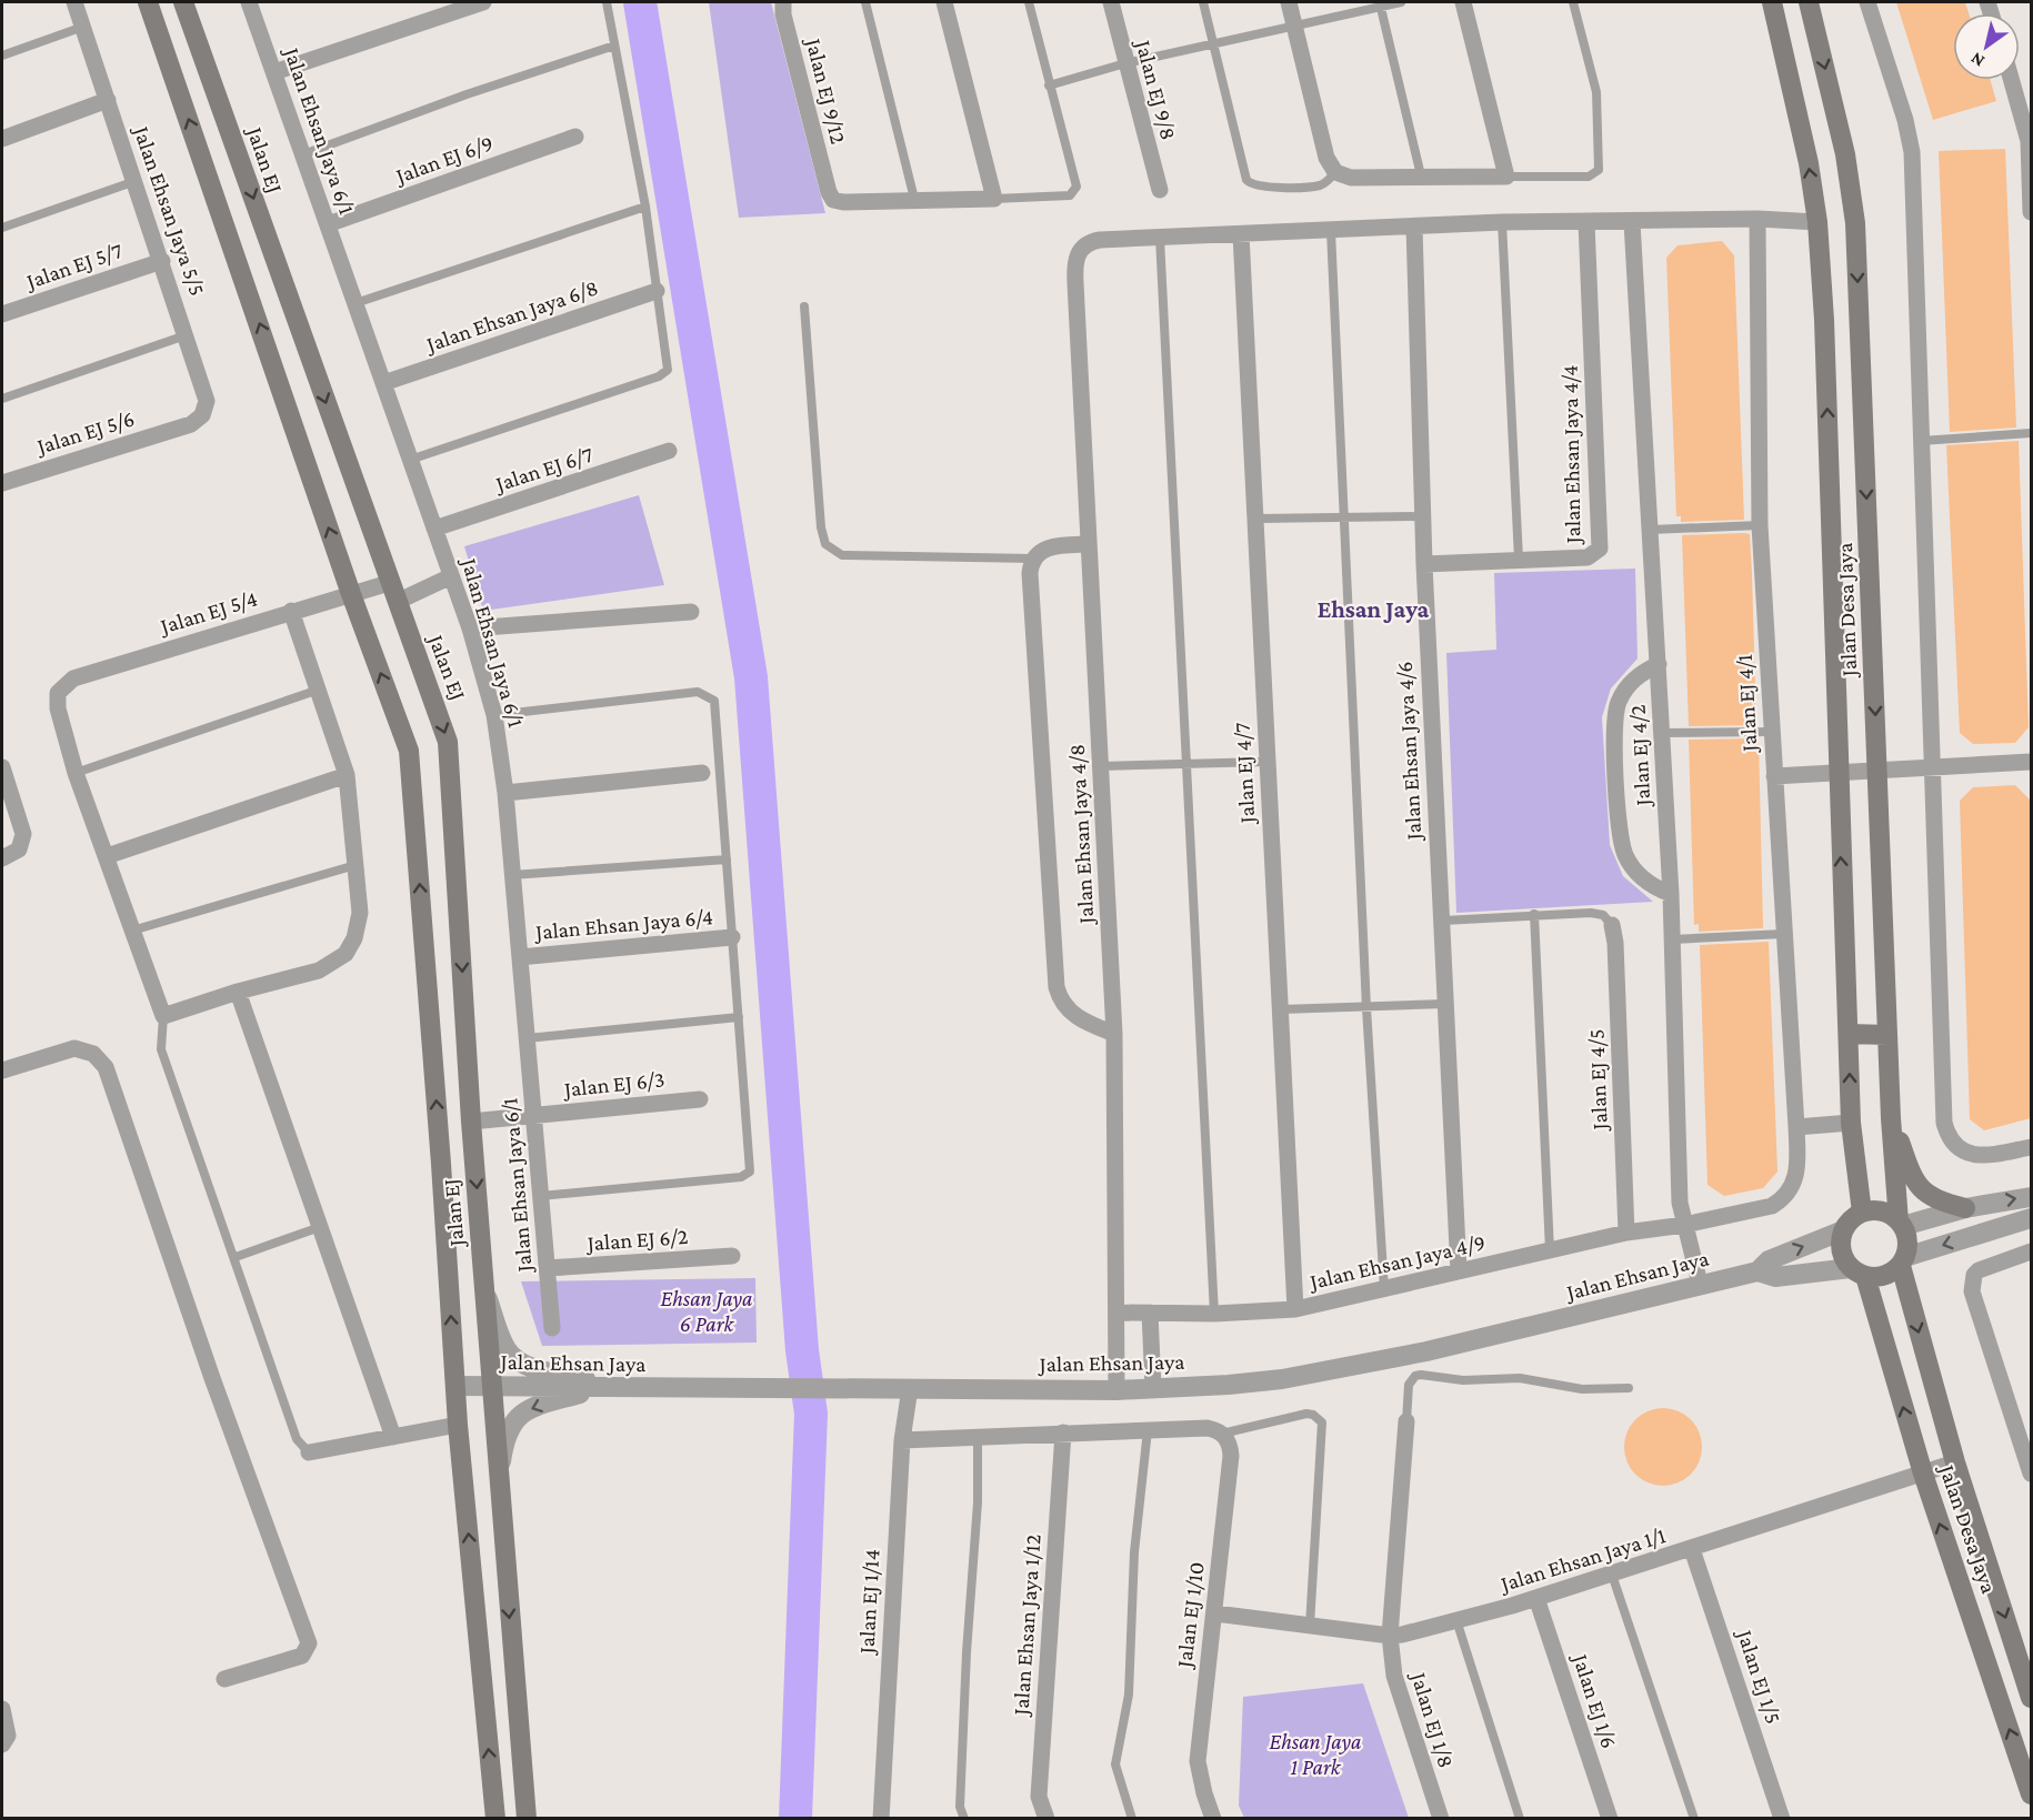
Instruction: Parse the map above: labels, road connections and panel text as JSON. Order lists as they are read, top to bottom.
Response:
{
  "streets": {
    "main road": ["Jalan EJ", "Jalan Desa Jaya"],
    "street": [
      "Jalan EJ 9/8",
      "Jalan EJ 9/12",
      "Jalan Ehsan Jaya 6/1",
      "Jalan EJ 6/9",
      "Jalan Ehsan Jaya 5/5",
      "Jalan EJ 5/7",
      "Jalan Ehsan Jaya 6/8",
      "Jalan EJ 5/6",
      "Jalan Ehsan Jaya 4/4",
      "Jalan EJ 6/7",
      "Jalan EJ 5/4",
      "Jalan EJ 4/1",
      "Jalan Ehsan Jaya 4/6",
      "Jalan EJ 4/2",
      "Jalan EJ 4/7",
      "Jalan Ehsan Jaya 4/8",
      "Jalan Ehsan Jaya 6/4",
      "Jalan EJ 4/5",
      "Jalan EJ 6/3",
      "Jalan EJ 6/2",
      "Jalan Ehsan Jaya 4/9",
      "Jalan Ehsan Jaya",
      "Jalan Ehsan Jaya 1/1",
      "Jalan EJ 1/14",
      "Jalan EJ 1/10",
      "Jalan Ehsan Jaya 1/12",
      "Jalan EJ 1/5",
      "Jalan EJ 1/6",
      "Jalan EJ 1/8"
    ]
  },
  "crossings": [
    ["Jalan Ehsan Jaya 6/1", "Jalan EJ 6/9"],
    ["Jalan Ehsan Jaya 6/1", "Jalan Ehsan Jaya 6/8"],
    ["Jalan Ehsan Jaya 6/1", "Jalan EJ 6/7"],
    ["Jalan Ehsan Jaya 6/1", "Jalan Ehsan Jaya 6/4"],
    ["Jalan Ehsan Jaya 6/1", "Jalan EJ 6/3"],
    ["Jalan Ehsan Jaya 6/1", "Jalan EJ 6/2"],
    ["Jalan EJ", "Jalan EJ 5/4"],
    ["Jalan EJ", "Jalan EJ 6/3"],
    ["Jalan EJ", "Jalan Ehsan Jaya"],
    ["Jalan Ehsan Jaya 5/5", "Jalan EJ 5/7"],
    ["Jalan Ehsan Jaya 5/5", "Jalan EJ 5/6"],
    ["Jalan Ehsan Jaya 4/4", "Jalan Ehsan Jaya 4/6"],
    ["Jalan Desa Jaya", "Jalan Ehsan Jaya"],
    ["Jalan Desa Jaya", "Jalan Ehsan Jaya 1/1"],
    ["Jalan EJ 4/1", "Jalan Ehsan Jaya 4/9"],
    ["Jalan Ehsan Jaya 4/6", "Jalan Ehsan Jaya 4/9"],
    ["Jalan EJ 4/2", "Jalan Ehsan Jaya 4/9"],
    ["Jalan EJ 4/2", "Jalan Ehsan Jaya"],
    ["Jalan EJ 4/7", "Jalan Ehsan Jaya 4/9"],
    ["Jalan Ehsan Jaya 4/8", "Jalan Ehsan Jaya 4/9"],
    ["Jalan Ehsan Jaya 4/8", "Jalan Ehsan Jaya"],
    ["Jalan EJ 4/5", "Jalan Ehsan Jaya 4/9"],
    ["Jalan Ehsan Jaya", "Jalan EJ 1/14"],
    ["Jalan Ehsan Jaya 1/1", "Jalan EJ 1/10"],
    ["Jalan Ehsan Jaya 1/1", "Jalan EJ 1/5"],
    ["Jalan Ehsan Jaya 1/1", "Jalan EJ 1/6"],
    ["Jalan Ehsan Jaya 1/1", "Jalan EJ 1/8"]
  ],
  "districts": ["Ehsan Jaya"],
  "parks": ["Ehsan Jaya 6 Park", "Ehsan Jaya 1 Park"],
  "north": "bottom left"
}
